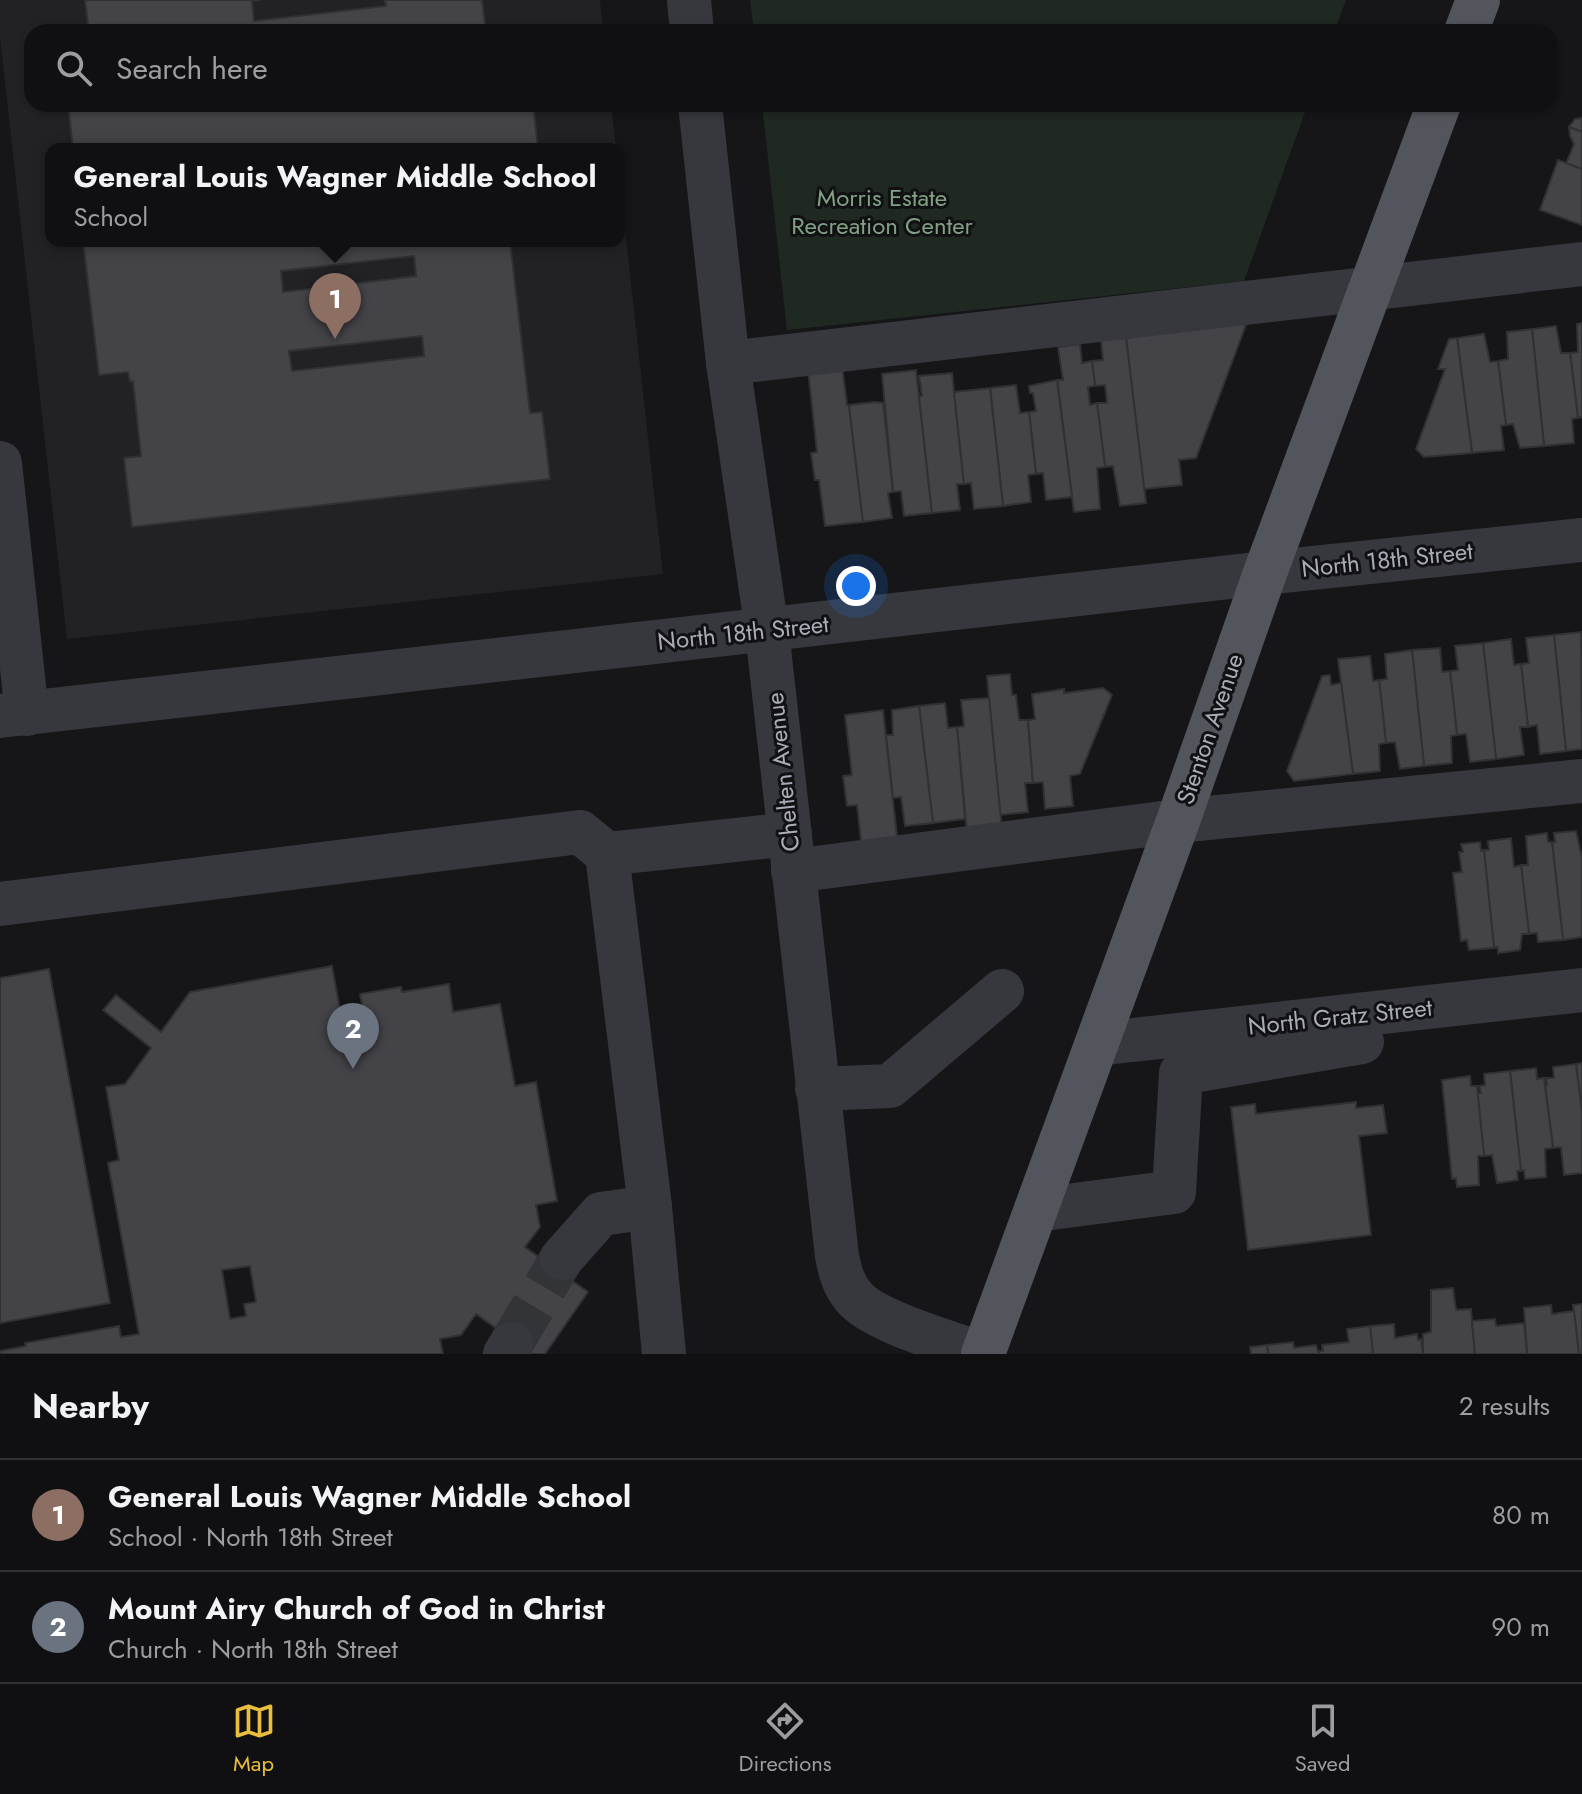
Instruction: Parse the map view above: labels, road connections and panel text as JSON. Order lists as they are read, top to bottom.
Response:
{
  "streets": {
    "main road": ["Stenton Avenue"],
    "street": ["North 18th Street", "Chelten Avenue", "North Gratz Street"]
  },
  "crossings": [
    ["North 18th Street", "Stenton Avenue"],
    ["North 18th Street", "Chelten Avenue"],
    ["Stenton Avenue", "Chelten Avenue"],
    ["Stenton Avenue", "North Gratz Street"]
  ],
  "parks": ["Morris Estate Recreation Center"],
  "page": {
    "search": "Search here",
    "popup": ["General Louis Wagner Middle School", "School"],
    "pins": ["1", "2"],
    "heading": ["Nearby", "2 results"],
    "list": [
      {
        "mark": "1",
        "name": "General Louis Wagner Middle School",
        "note": "School · North 18th Street",
        "value": "80 m"
      },
      {
        "mark": "2",
        "name": "Mount Airy Church of God in Christ",
        "note": "Church · North 18th Street",
        "value": "90 m"
      }
    ],
    "nav": ["Map", "Directions", "Saved"]
  }
}
